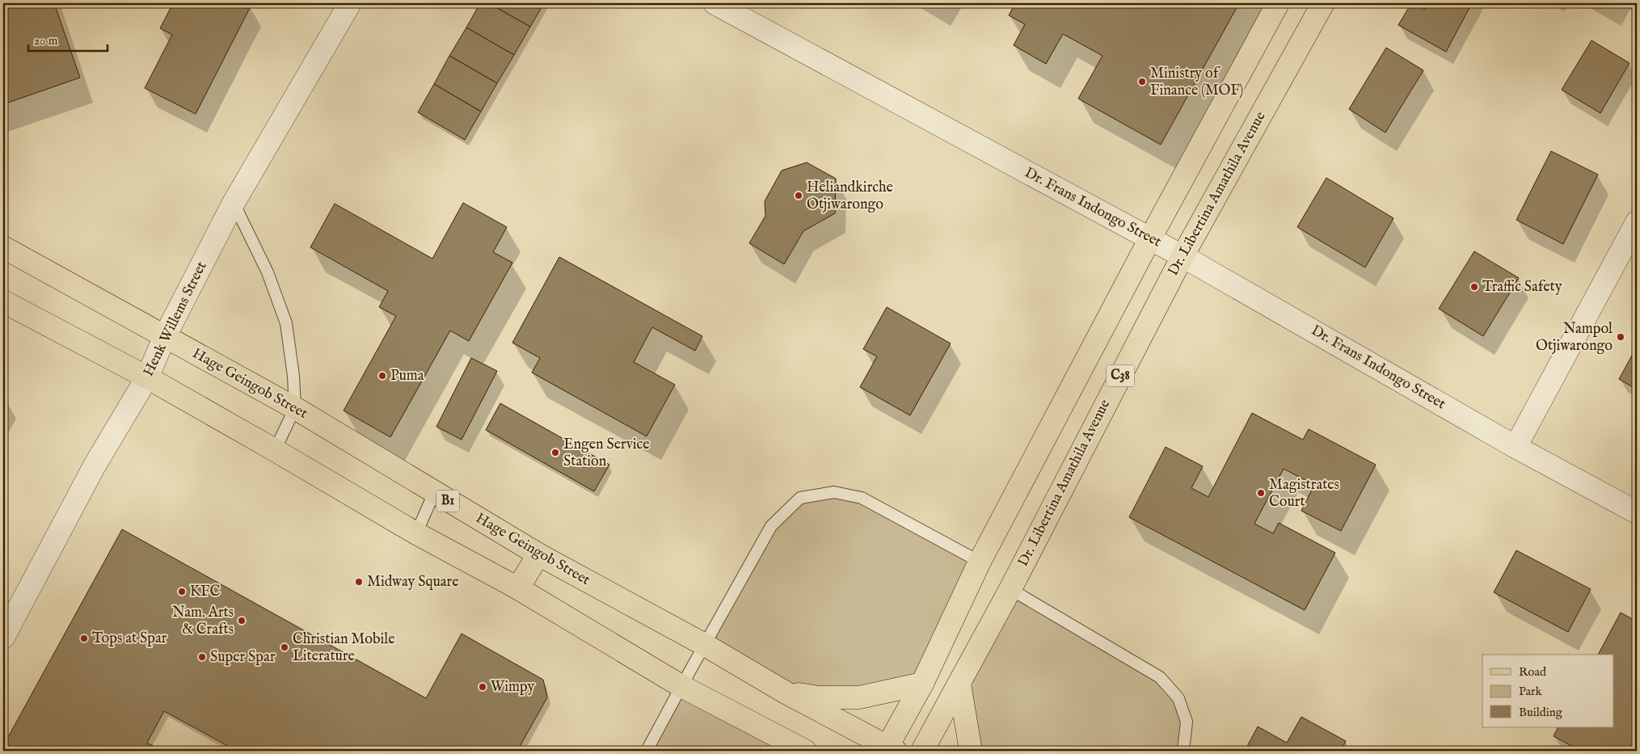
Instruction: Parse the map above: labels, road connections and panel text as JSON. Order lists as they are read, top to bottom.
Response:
{
  "streets": {
    "main road": [
      "Dr. Libertina Amathila Avenue",
      "C38",
      "Hage Geingob Street",
      "B1"
    ],
    "street": ["Dr. Frans Indongo Street", "Henk Willems Street"]
  },
  "crossings": [
    ["Dr. Libertina Amathila Avenue", "Dr. Frans Indongo Street"],
    ["Dr. Frans Indongo Street", "C38"],
    ["Henk Willems Street", "Hage Geingob Street"],
    ["C38", "Hage Geingob Street"]
  ],
  "places": [
    "Ministry of Finance (MOF)",
    "Heliandkirche Otjiwarongo",
    "Traffic Safety",
    "Nampol Otjiwarongo",
    "Puma",
    "Engen Service Station",
    "Magistrates Court",
    "Midway Square",
    "KFC",
    "Nam. Arts & Crafts",
    "Tops at Spar",
    "Christian Mobile Literature",
    "Super Spar",
    "Wimpy"
  ],
  "legend": ["Road", "Park", "Building"],
  "scale_bar": "20 m"
}
